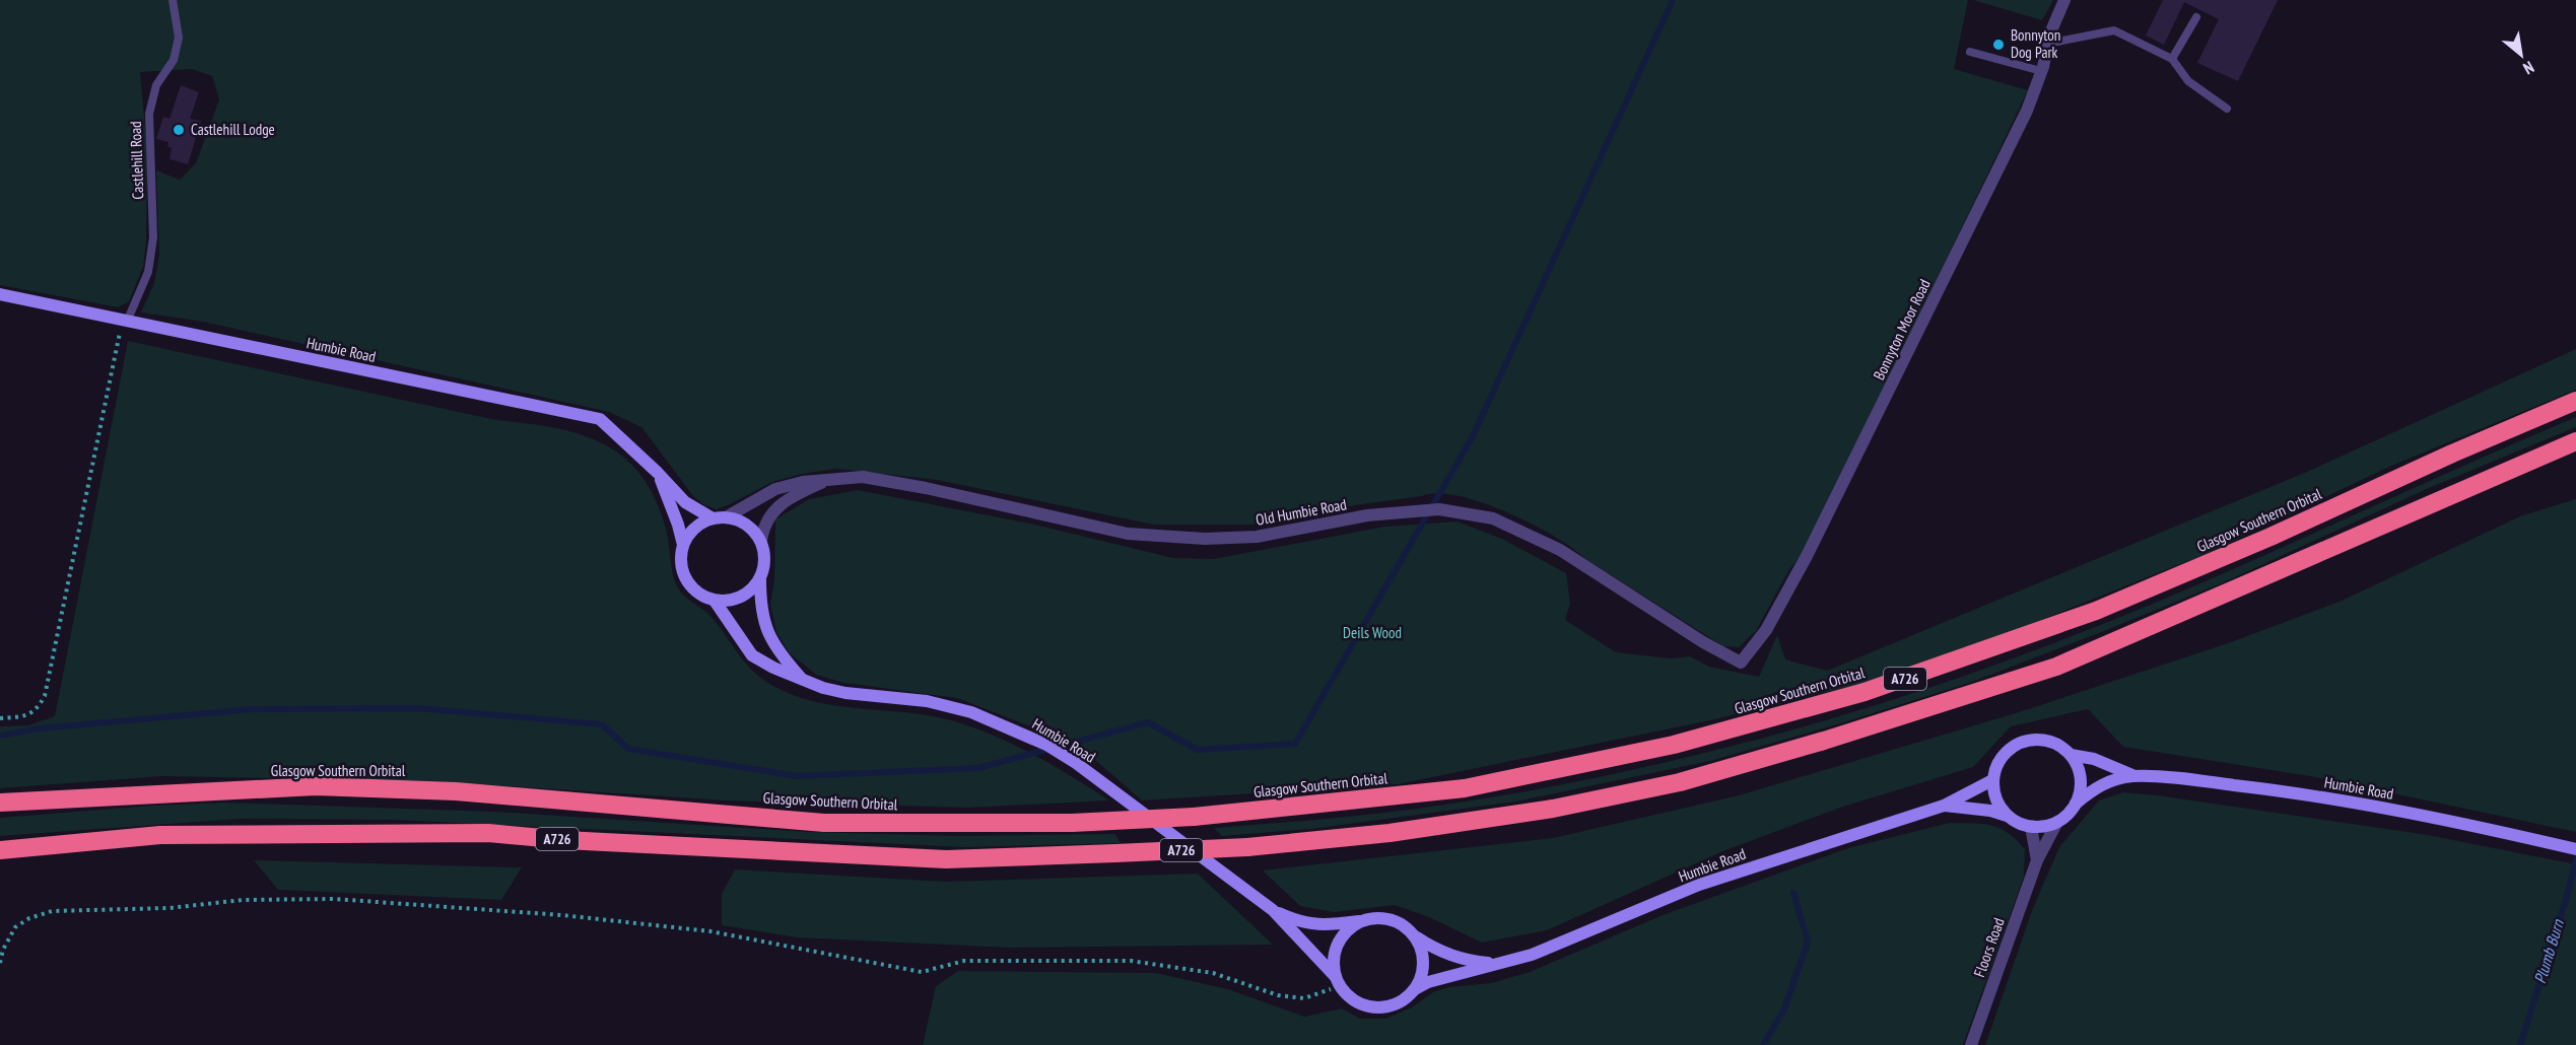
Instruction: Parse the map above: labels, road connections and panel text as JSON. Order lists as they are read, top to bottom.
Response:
{
  "streets": {
    "highway": ["Glasgow Southern Orbital", "A726"],
    "street": [
      "Bonnyton Moor Road",
      "Humbie Road",
      "Old Humbie Road",
      "Floors Road"
    ],
    "lane": ["Castlehill Road"]
  },
  "crossings": [
    ["Castlehill Road", "Humbie Road"],
    ["Bonnyton Moor Road", "Old Humbie Road"],
    ["Humbie Road", "Floors Road"]
  ],
  "water": ["Plumb Burn"],
  "parks": ["Deils Wood"],
  "places": ["Bonnyton Dog Park", "Castlehill Lodge"],
  "north": "bottom right"
}
